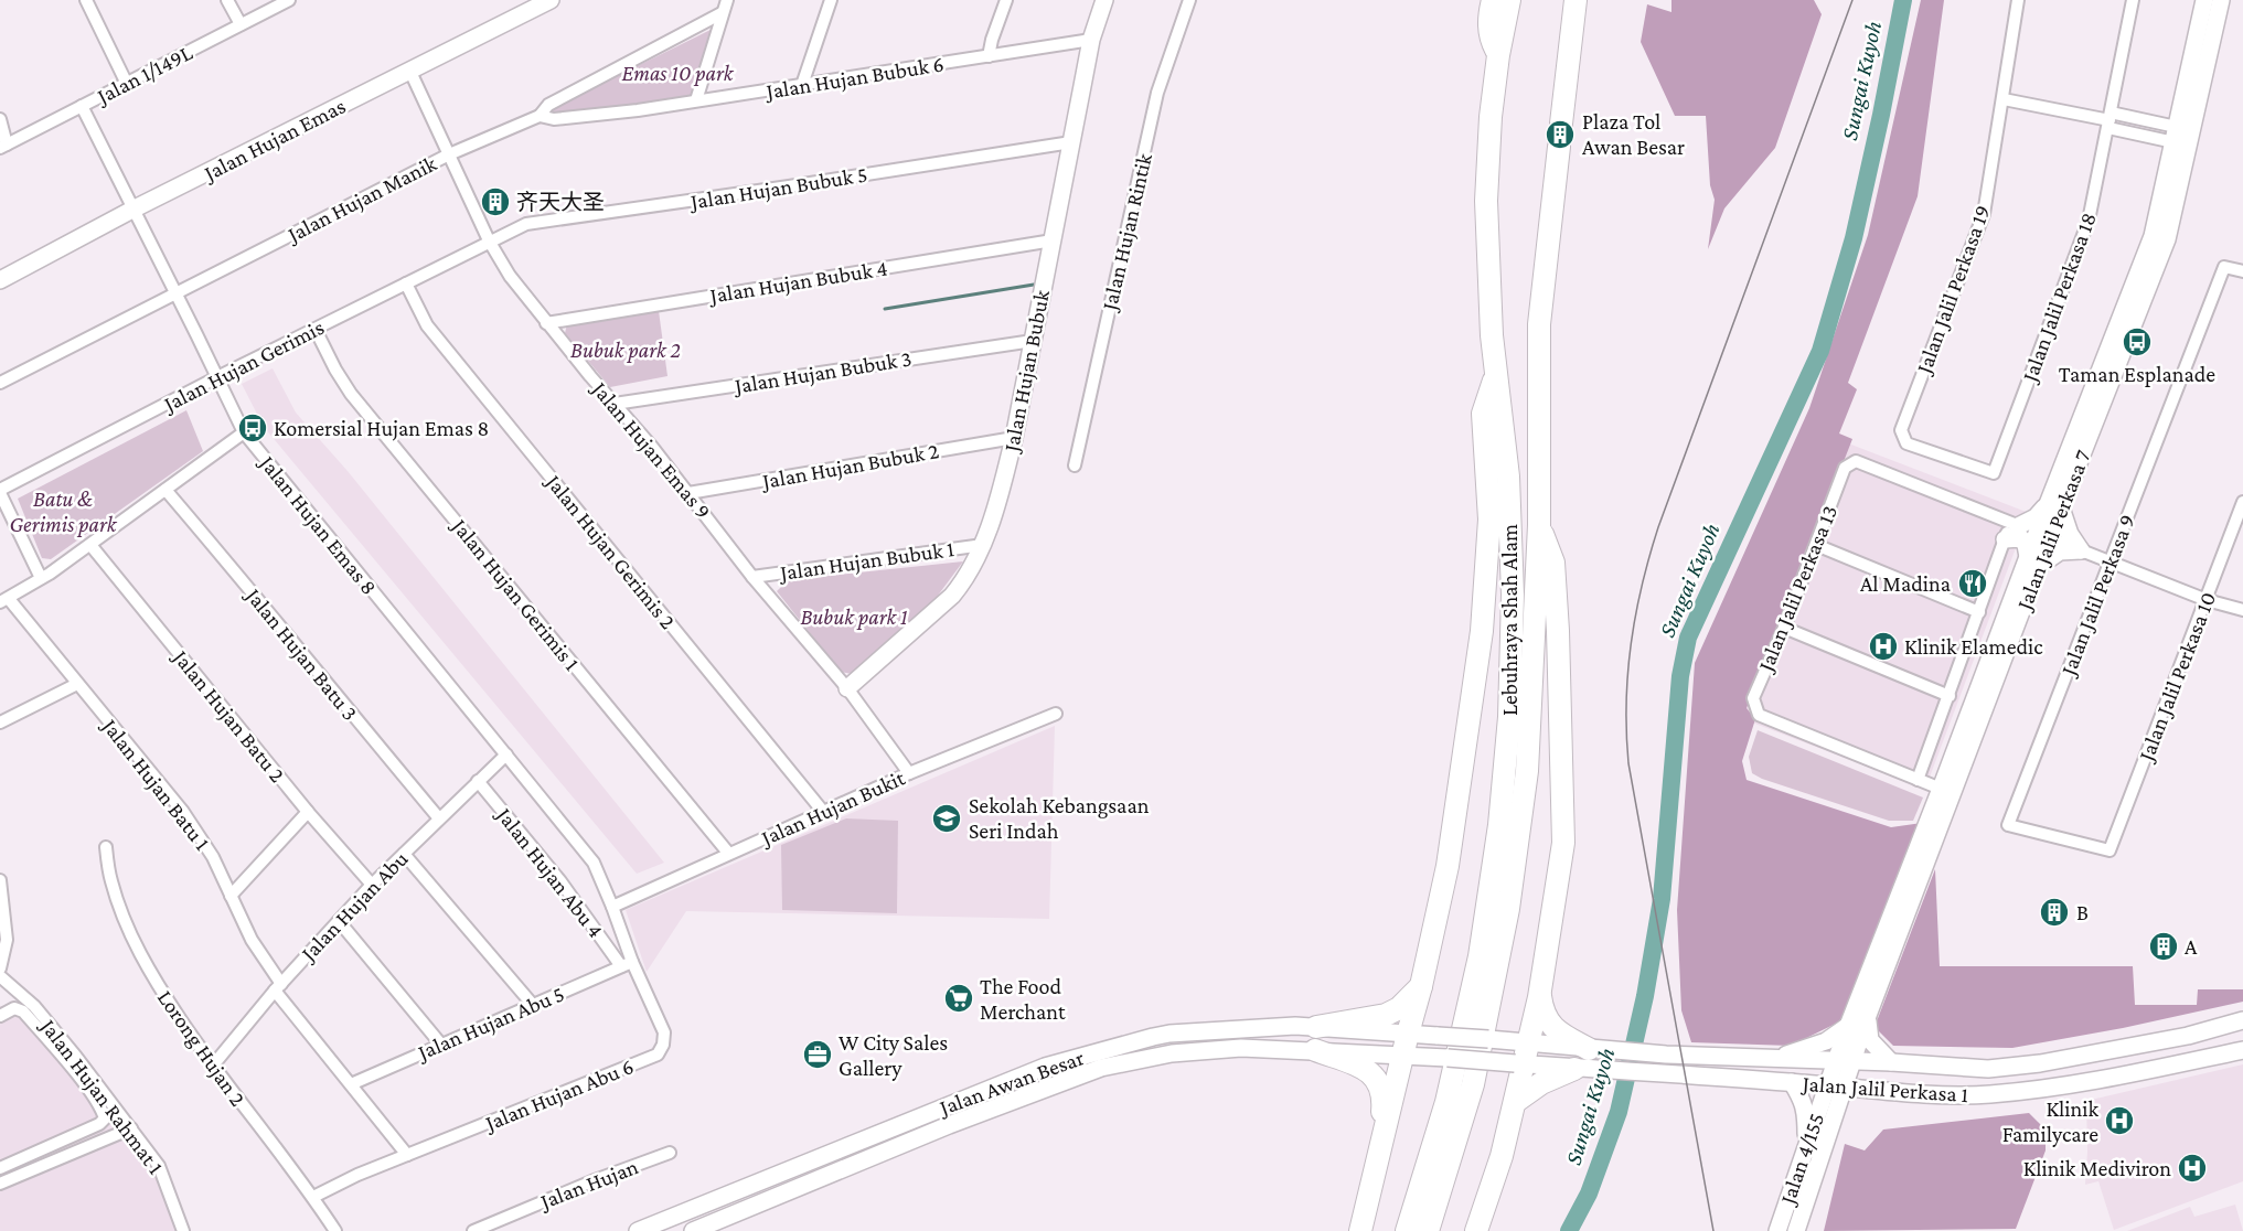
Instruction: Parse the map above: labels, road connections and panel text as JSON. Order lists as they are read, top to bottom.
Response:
{
  "streets": {
    "highway": ["Lebuhraya Shah Alam"],
    "street": [
      "Jalan 1/149L",
      "Jalan Hujan Bubuk 6",
      "Jalan Hujan Emas",
      "Jalan Hujan Bubuk 5",
      "Jalan Hujan Manik",
      "Jalan Hujan Rintik",
      "Jalan Hujan Bubuk 4",
      "Jalan Jalil Perkasa 19",
      "Jalan Jalil Perkasa 18",
      "Jalan Hujan Gerimis",
      "Jalan Hujan Bubuk",
      "Jalan Hujan Bubuk 3",
      "Jalan Hujan Emas 9",
      "Jalan Hujan Bubuk 2",
      "Jalan Hujan Emas 8",
      "Jalan Jalil Perkasa 7",
      "Jalan Hujan Gerimis 2",
      "Jalan Hujan Bubuk 1",
      "Jalan Jalil Perkasa 13",
      "Jalan Hujan Gerimis 1",
      "Jalan Jalil Perkasa 9",
      "Jalan Hujan Batu 3",
      "Jalan Jalil Perkasa 10",
      "Jalan Hujan Batu 2",
      "Jalan Hujan Batu 1",
      "Jalan Hujan Bukit",
      "Jalan Hujan Abu 4",
      "Jalan Hujan Abu",
      "Jalan Hujan Abu 5",
      "Lorong Hujan 2",
      "Jalan Awan Besar",
      "Jalan Jalil Perkasa 1",
      "Jalan Hujan Abu 6",
      "Jalan Hujan Rahmat 1",
      "Jalan 4/155",
      "Jalan Hujan"
    ]
  },
  "crossings": [
    ["Jalan 1/149L", "Jalan Hujan Emas 8"],
    ["Jalan Hujan Bubuk 6", "Jalan Hujan Manik"],
    ["Jalan Hujan Bubuk 6", "Jalan Hujan Bubuk"],
    ["Jalan Hujan Emas", "Jalan Hujan Emas 9"],
    ["Jalan Hujan Emas", "Jalan Hujan Emas 8"],
    ["Jalan Hujan Bubuk 5", "Jalan Hujan Gerimis"],
    ["Jalan Hujan Bubuk 5", "Jalan Hujan Bubuk"],
    ["Jalan Hujan Bubuk 5", "Jalan Hujan Emas 9"],
    ["Jalan Hujan Manik", "Jalan Hujan Emas 9"],
    ["Jalan Hujan Manik", "Jalan Hujan Emas 8"],
    ["Jalan Hujan Bubuk 4", "Jalan Hujan Bubuk"],
    ["Jalan Hujan Bubuk 4", "Jalan Hujan Emas 9"],
    ["Jalan Jalil Perkasa 19", "Jalan Jalil Perkasa 18"],
    ["Jalan Hujan Gerimis", "Jalan Hujan Emas 9"],
    ["Jalan Hujan Gerimis", "Jalan Hujan Emas 8"],
    ["Jalan Hujan Gerimis", "Jalan Hujan Gerimis 2"],
    ["Jalan Hujan Gerimis", "Jalan Hujan Gerimis 1"],
    ["Jalan Hujan Bubuk", "Jalan Hujan Bubuk 3"],
    ["Jalan Hujan Bubuk", "Jalan Hujan Emas 9"],
    ["Jalan Hujan Bubuk", "Jalan Hujan Bubuk 2"],
    ["Jalan Hujan Bubuk", "Jalan Hujan Bubuk 1"],
    ["Jalan Hujan Bubuk 3", "Jalan Hujan Emas 9"],
    ["Jalan Hujan Emas 9", "Jalan Hujan Bubuk 2"],
    ["Jalan Hujan Emas 9", "Jalan Hujan Bubuk 1"],
    ["Jalan Hujan Emas 9", "Jalan Hujan Bukit"],
    ["Jalan Hujan Emas 8", "Jalan Hujan Bukit"],
    ["Jalan Hujan Emas 8", "Jalan Hujan Abu"],
    ["Jalan Hujan Emas 8", "Jalan Hujan Abu 6"],
    ["Jalan Jalil Perkasa 7", "Jalan Jalil Perkasa 13"],
    ["Jalan Jalil Perkasa 7", "Jalan Jalil Perkasa 1"],
    ["Jalan Jalil Perkasa 7", "Jalan 4/155"],
    ["Jalan Hujan Gerimis 2", "Jalan Hujan Bukit"],
    ["Jalan Jalil Perkasa 13", "Jalan Jalil Perkasa 9"],
    ["Jalan Jalil Perkasa 13", "Jalan Jalil Perkasa 10"],
    ["Jalan Hujan Gerimis 1", "Jalan Hujan Bukit"],
    ["Jalan Jalil Perkasa 9", "Jalan Jalil Perkasa 10"],
    ["Jalan Hujan Batu 3", "Jalan Hujan Abu"],
    ["Jalan Hujan Batu 2", "Jalan Hujan Abu"],
    ["Jalan Hujan Batu 1", "Jalan Hujan Abu"],
    ["Jalan Hujan Batu 1", "Jalan Hujan Abu 5"],
    ["Jalan Hujan Batu 1", "Jalan Hujan Abu 6"],
    ["Jalan Hujan Bukit", "Jalan Hujan Abu 6"],
    ["Jalan Hujan Abu 4", "Jalan Hujan Abu"],
    ["Jalan Hujan Abu 4", "Jalan Hujan Abu 5"],
    ["Jalan Hujan Abu 4", "Jalan Hujan Abu 6"],
    ["Jalan Hujan Abu", "Lorong Hujan 2"],
    ["Jalan Hujan Abu 5", "Jalan Hujan Abu 6"],
    ["Lorong Hujan 2", "Jalan Hujan Abu 6"],
    ["Jalan Jalil Perkasa 1", "Jalan 4/155"]
  ],
  "water": ["Sungai Kuyoh"],
  "parks": [
    "Emas 10 park",
    "Bubuk park 2",
    "Batu & Gerimis park",
    "Bubuk park 1"
  ],
  "places": {
    "building": [
      "Plaza Tol Awan Besar",
      "齐天大圣",
      "B",
      "A"
    ],
    "bus stop": ["Taman Esplanade", "Komersial Hujan Emas 8"],
    "restaurant": ["Al Madina"],
    "hospital": ["Klinik Elamedic", "Klinik Familycare", "Klinik Mediviron"],
    "school or university": ["Sekolah Kebangsaan Seri Indah"],
    "supermarket": ["The Food Merchant"],
    "office": ["W City Sales Gallery"]
  }
}
